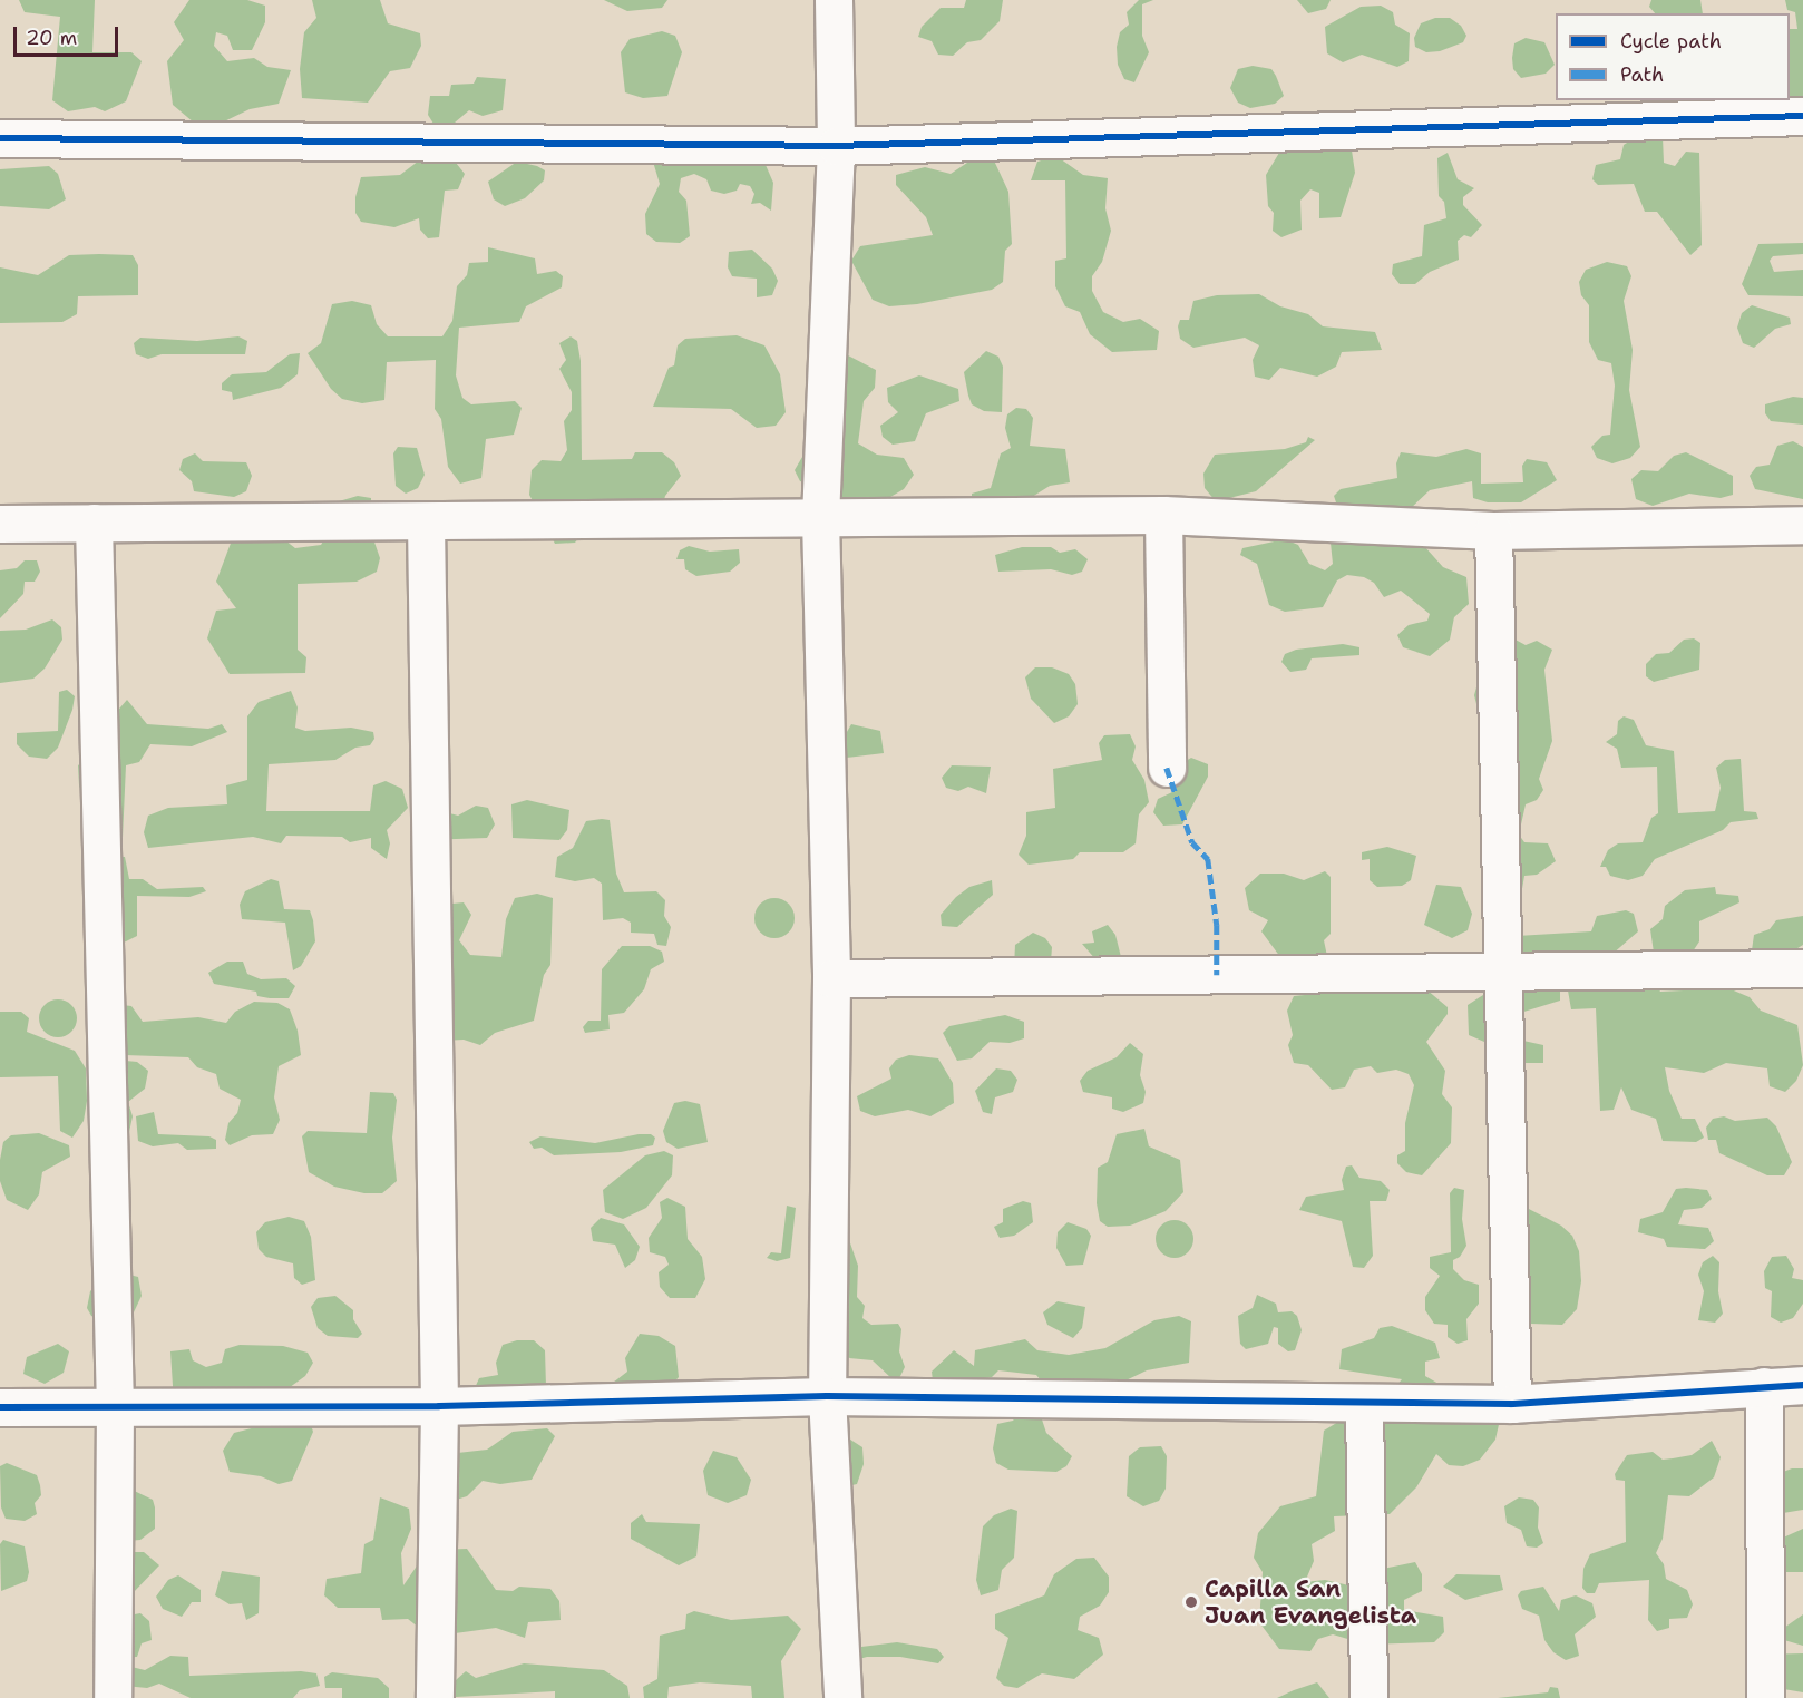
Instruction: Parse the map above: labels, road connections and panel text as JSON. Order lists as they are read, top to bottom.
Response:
{
  "places": ["Capilla San Juan Evangelista"],
  "legend": ["Cycle path", "Path"],
  "scale_bar": "20 m"
}
